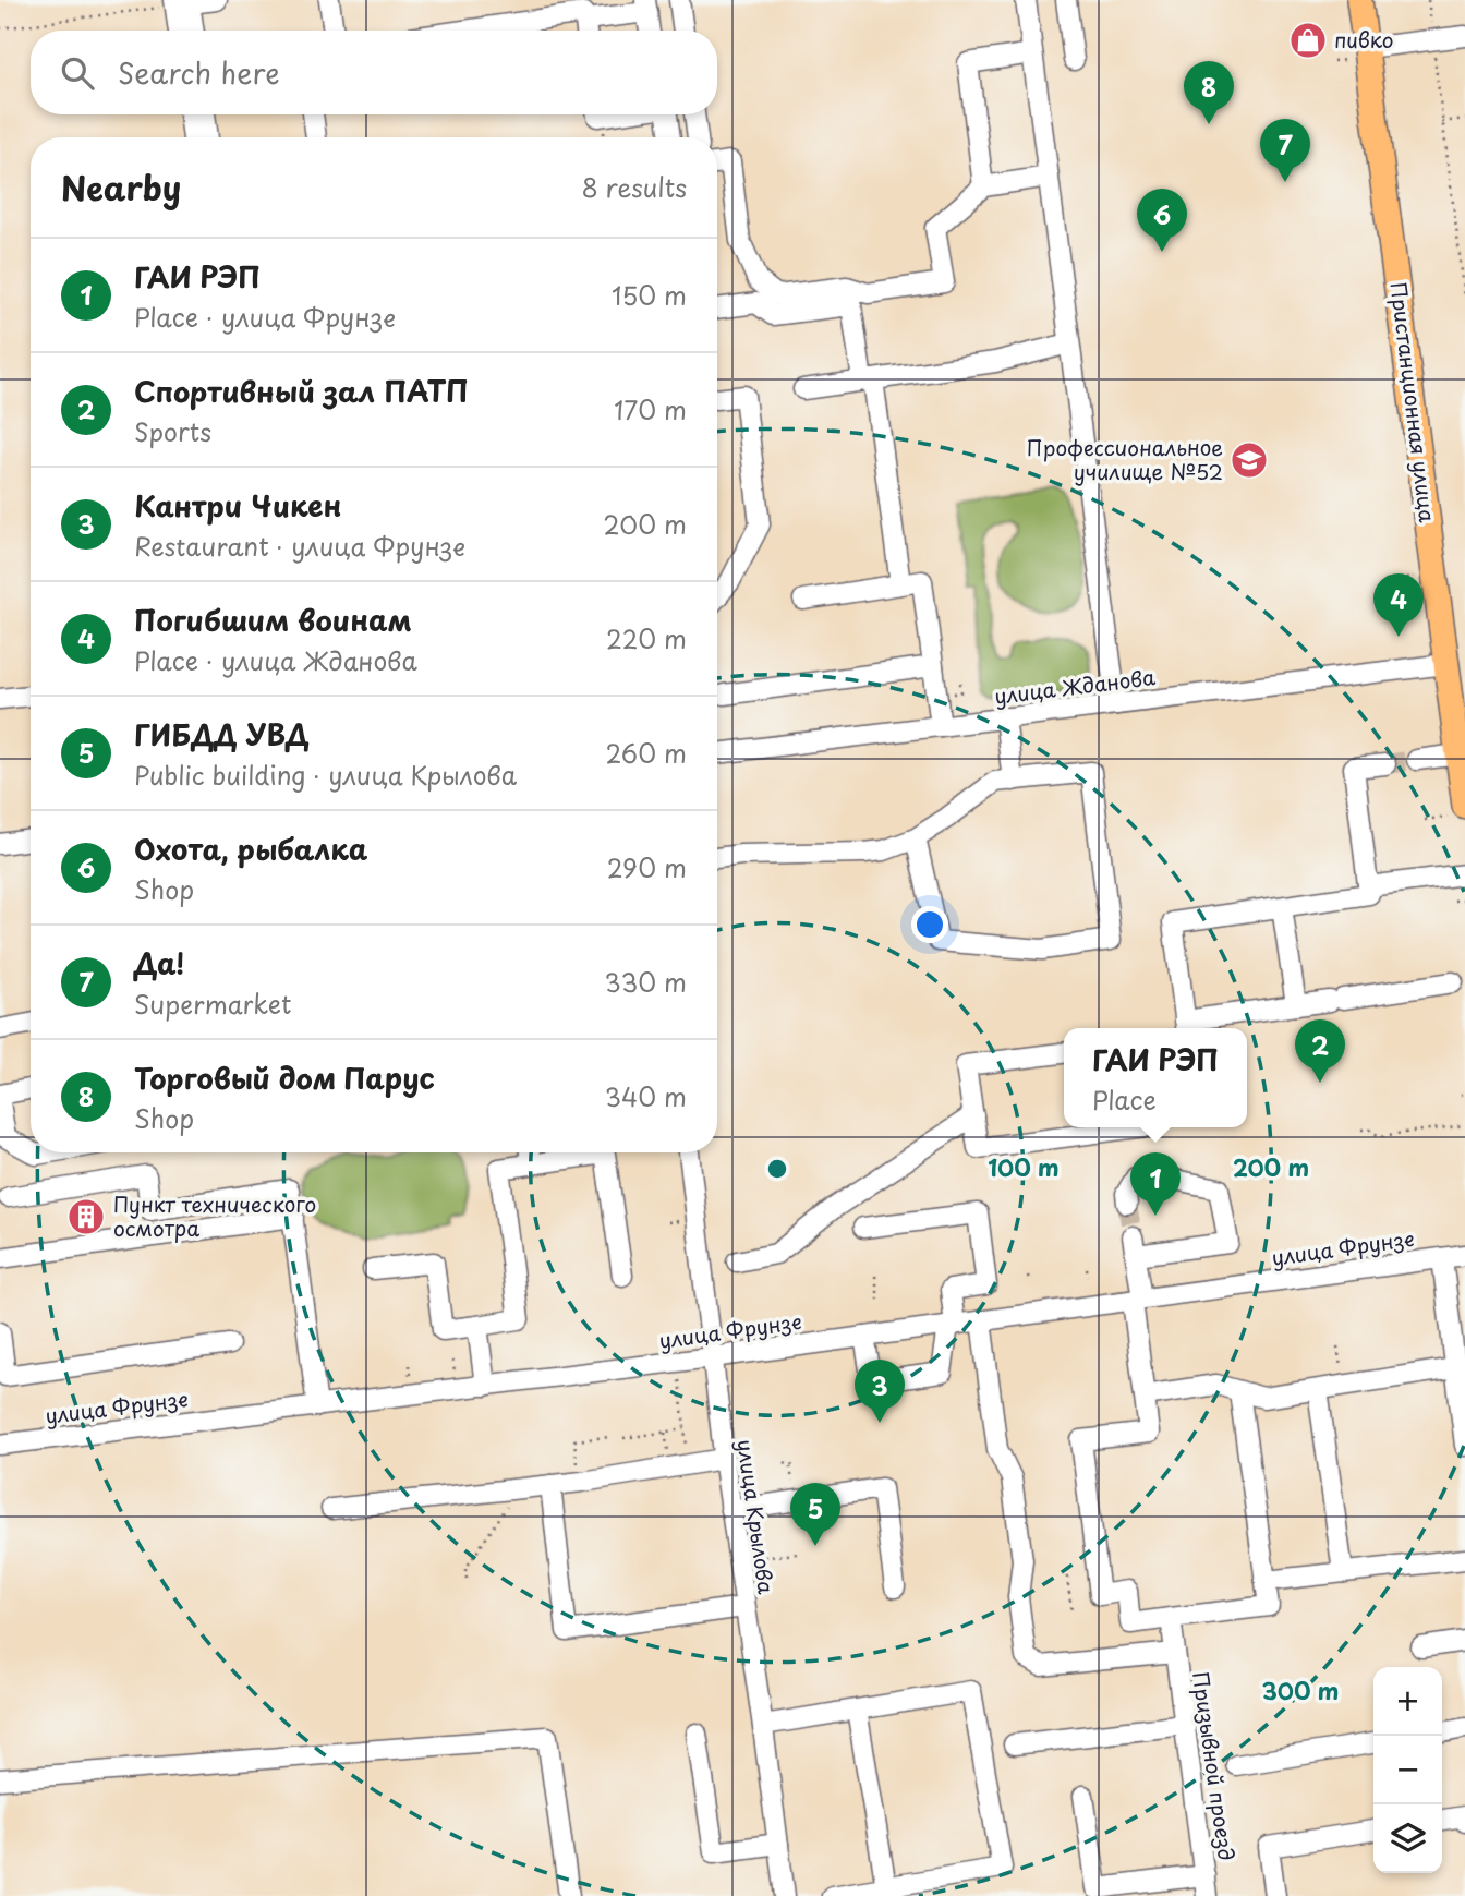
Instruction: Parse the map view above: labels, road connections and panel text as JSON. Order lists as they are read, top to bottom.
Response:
{
  "streets": {
    "main road": ["Пристанционная улица"],
    "street": [
      "улица Жданова",
      "улица Фрунзе",
      "улица Крылова",
      "Призывной проезд"
    ]
  },
  "crossings": [
    ["Пристанционная улица", "улица Жданова"],
    ["улица Фрунзе", "улица Крылова"]
  ],
  "places": {
    "shop": ["пивко"],
    "school or university": ["Профессиональное училище №52"],
    "building": ["Пункт технического осмотра"]
  },
  "page": {
    "search": "Search here",
    "pins": [
      "8",
      "7",
      "6",
      "4",
      "2",
      "1",
      "3",
      "5"
    ],
    "heading": ["Nearby", "8 results"],
    "list": [
      {
        "mark": "1",
        "name": "ГАИ РЭП",
        "note": "Place · улица Фрунзе",
        "value": "150 m"
      },
      {
        "mark": "2",
        "name": "Спортивный зал ПАТП",
        "note": "Sports",
        "value": "170 m"
      },
      {
        "mark": "3",
        "name": "Кантри Чикен",
        "note": "Restaurant · улица Фрунзе",
        "value": "200 m"
      },
      {
        "mark": "4",
        "name": "Погибшим воинам",
        "note": "Place · улица Жданова",
        "value": "220 m"
      },
      {
        "mark": "5",
        "name": "ГИБДД УВД",
        "note": "Public building · улица Крылова",
        "value": "260 m"
      },
      {
        "mark": "6",
        "name": "Охота, рыбалка",
        "note": "Shop",
        "value": "290 m"
      },
      {
        "mark": "7",
        "name": "Да!",
        "note": "Supermarket",
        "value": "330 m"
      },
      {
        "mark": "8",
        "name": "Торговый дом Парус",
        "note": "Shop",
        "value": "340 m"
      }
    ],
    "popup": ["ГАИ РЭП", "Place"],
    "map_buttons": ["+", "−"]
  },
  "rings": ["100 m", "200 m", "300 m"]
}
